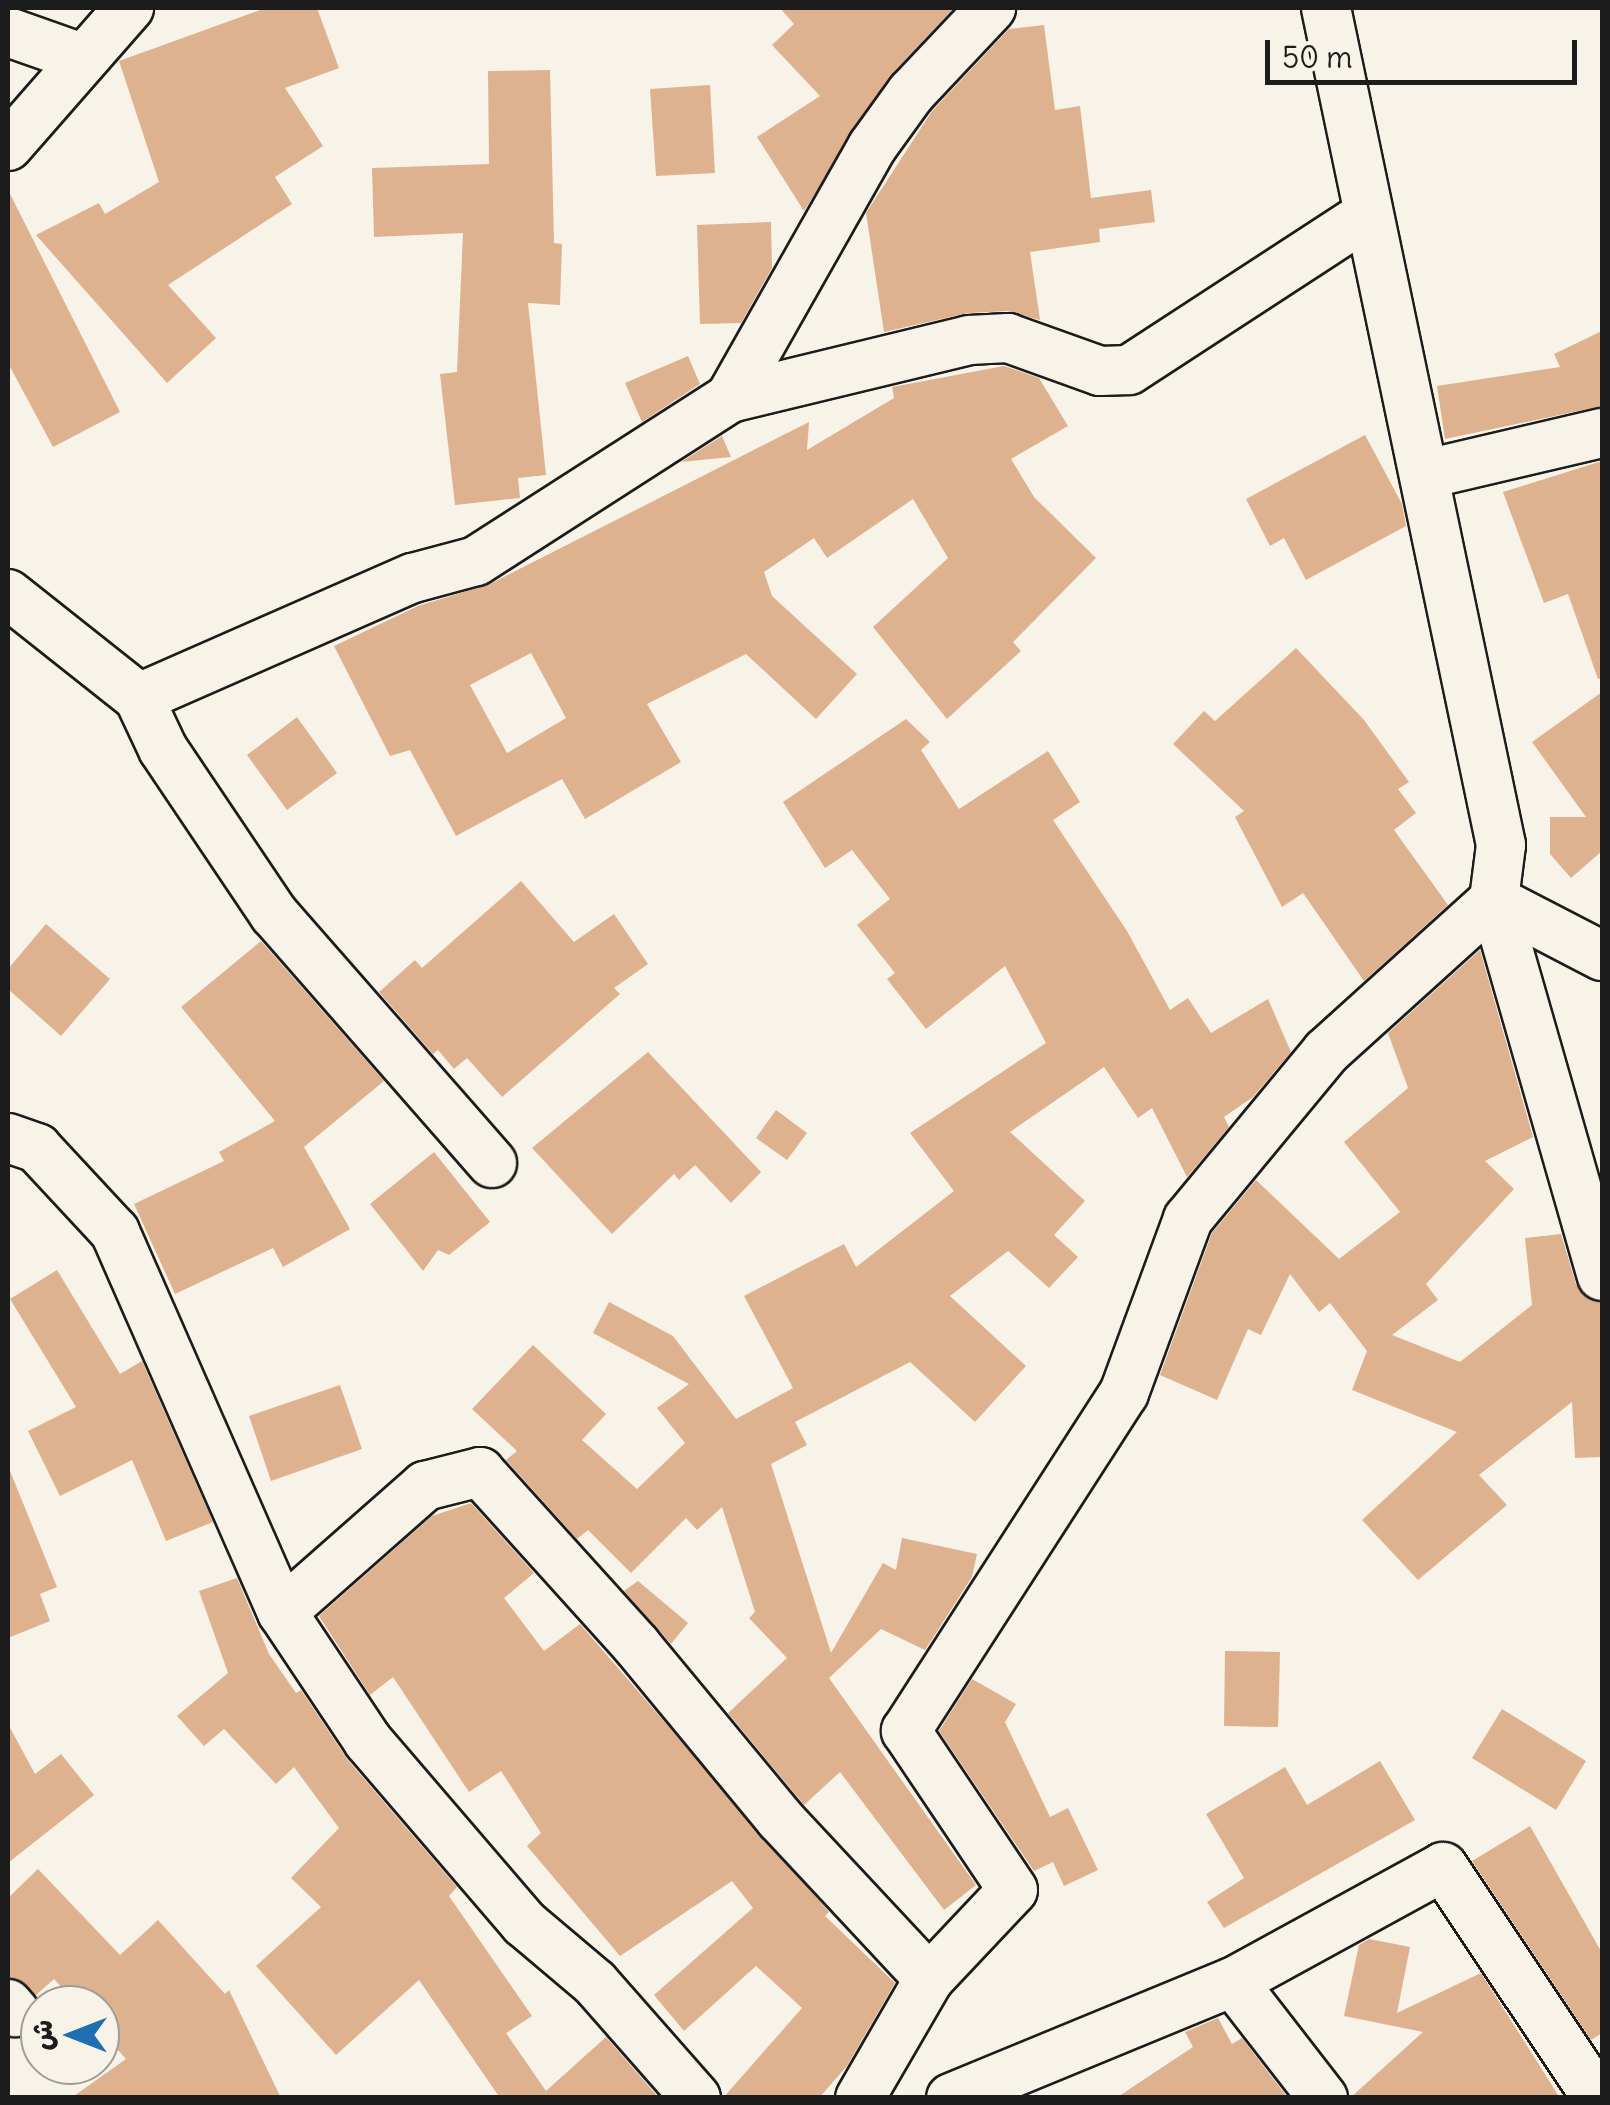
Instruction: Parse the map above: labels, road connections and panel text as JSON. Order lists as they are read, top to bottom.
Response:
{
  "scale_bar": "50 m",
  "north": "left"
}
